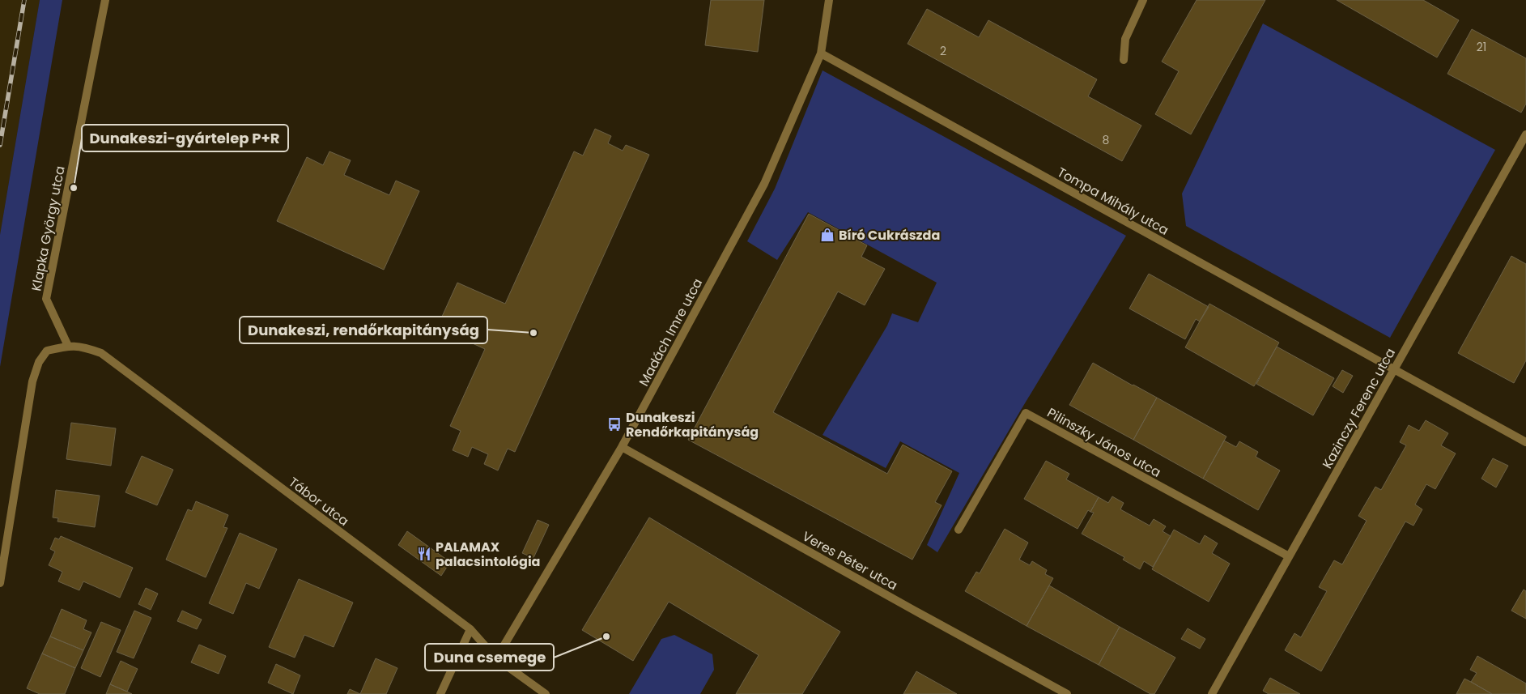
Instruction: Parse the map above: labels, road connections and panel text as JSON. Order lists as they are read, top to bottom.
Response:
{
  "streets": {
    "street": [
      "Tompa Mihály utca",
      "Klapka György utca",
      "Madách Imre utca",
      "Kazinczy Ferenc utca",
      "Pilinszky János utca",
      "Tábor utca",
      "Veres Péter utca"
    ]
  },
  "crossings": [
    ["Tompa Mihály utca", "Madách Imre utca"],
    ["Tompa Mihály utca", "Kazinczy Ferenc utca"],
    ["Klapka György utca", "Tábor utca"],
    ["Madách Imre utca", "Tábor utca"],
    ["Madách Imre utca", "Veres Péter utca"],
    ["Kazinczy Ferenc utca", "Pilinszky János utca"]
  ],
  "places": {
    "other": ["Dunakeszi-gyártelep P+R", "Dunakeszi, rendőrkapitányság", "Duna csemege"],
    "shop": ["Bíró Cukrászda"],
    "bus stop": ["Dunakeszi Rendőrkapitányság"],
    "restaurant": ["PALAMAX palacsintológia"]
  },
  "house_numbers": ["21", "2", "8"]
}
